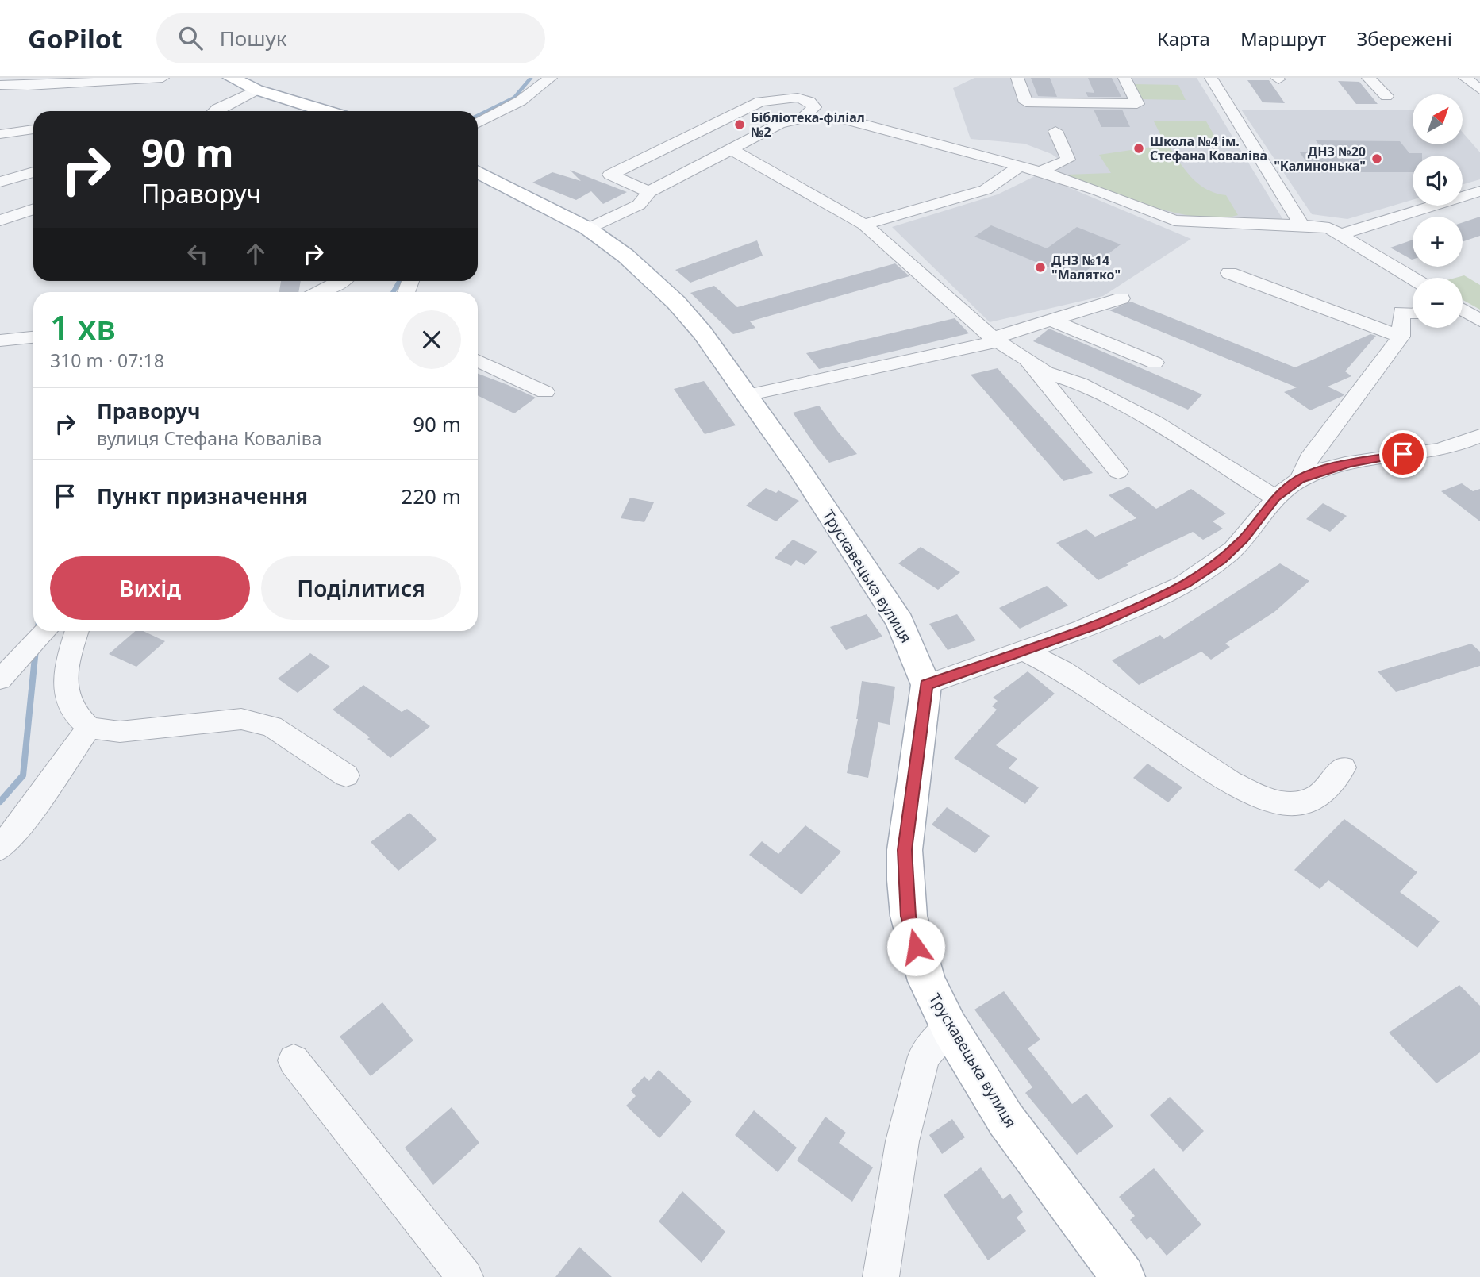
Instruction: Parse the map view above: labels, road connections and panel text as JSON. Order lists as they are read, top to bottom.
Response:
{
  "streets": {
    "main road": ["Трускавецька вулиця"]
  },
  "places": [
    "Бібліотека-філіал №2",
    "Школа №4 ім. Стефана Коваліва",
    "ДНЗ №20 \"Калинонька\"",
    "ДНЗ №14 \"Малятко\""
  ],
  "north": "top right",
  "page": {
    "header": "GoPilot",
    "search": "Пошук",
    "nav": ["Карта", "Маршрут", "Збережені"],
    "map_buttons": ["+", "−"],
    "turn": ["90 m", "Праворуч"],
    "heading": ["1 хв", "310 m · 07:18"],
    "list": [
      {
        "name": "Праворуч",
        "note": "вулиця Стефана Коваліва",
        "value": "90 m"
      },
      {
        "name": "Пункт призначення",
        "value": "220 m"
      }
    ],
    "buttons": ["Вихід", "Поділитися"]
  }
}
